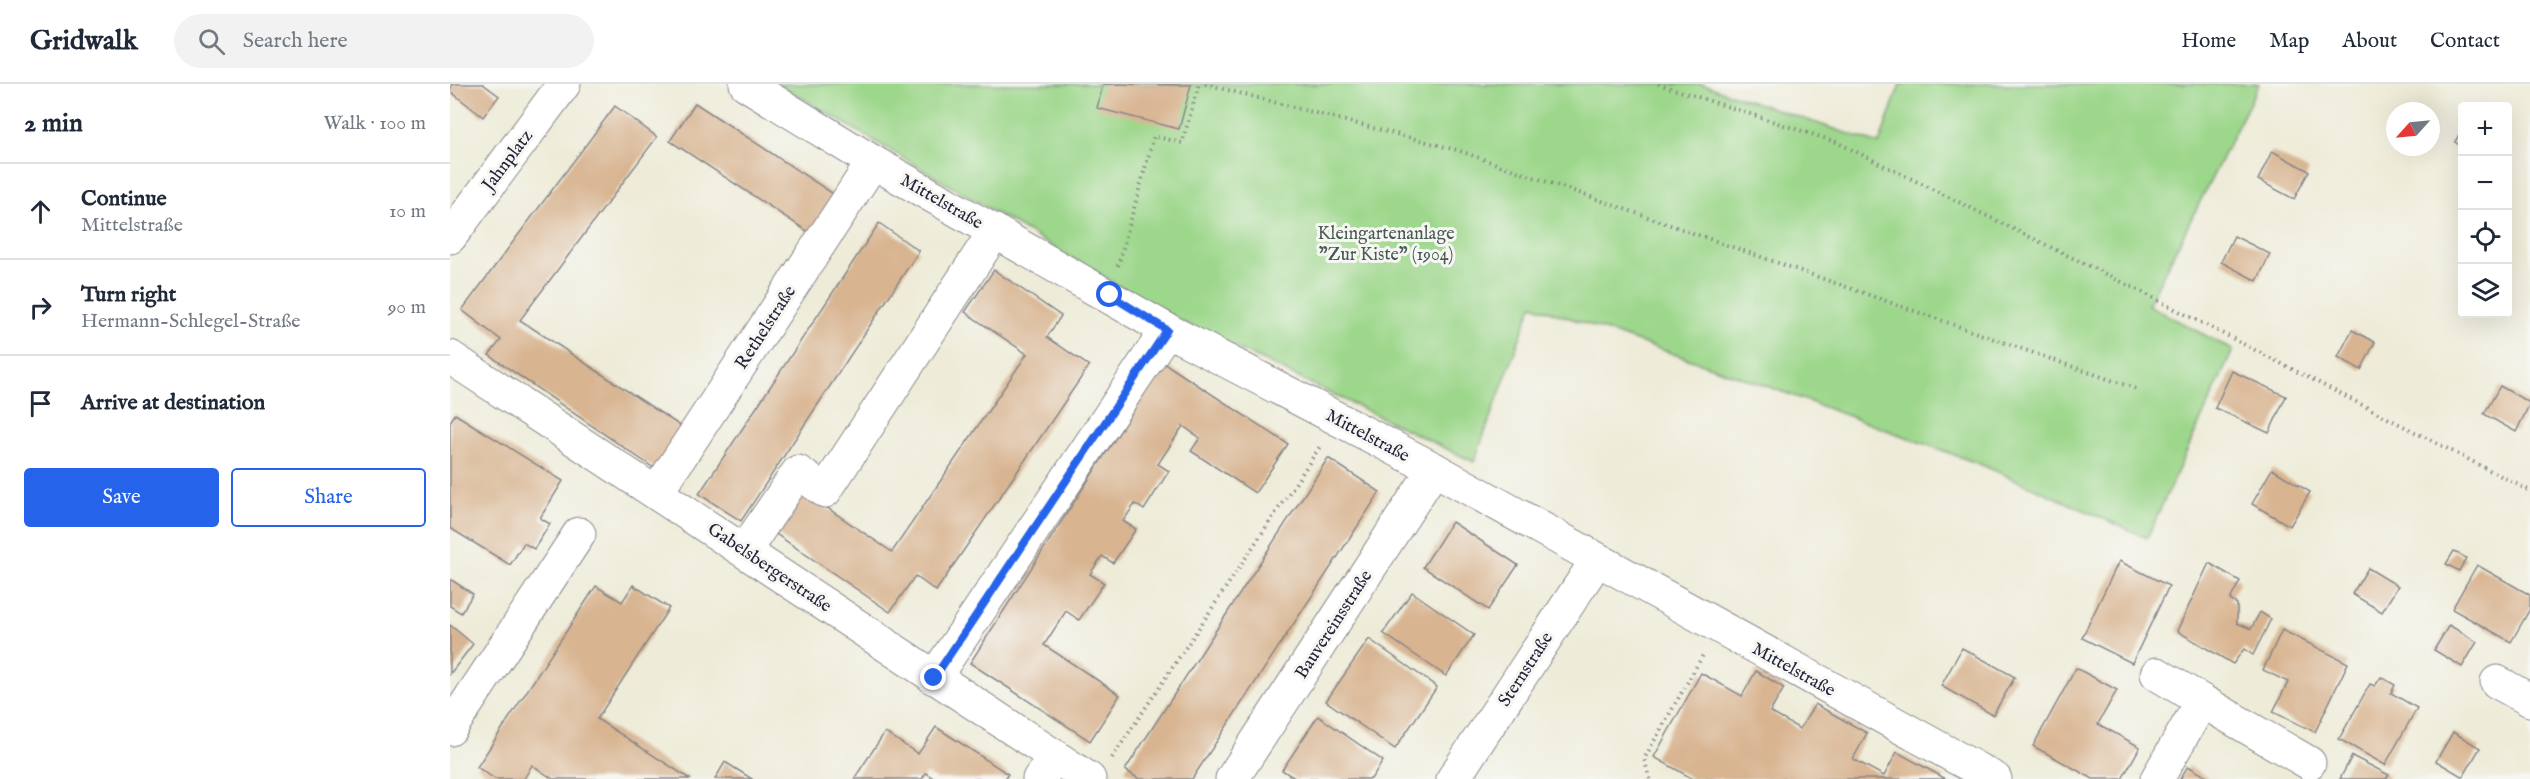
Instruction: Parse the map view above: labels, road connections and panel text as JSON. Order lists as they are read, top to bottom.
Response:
{
  "streets": {
    "street": [
      "Jahnplatz",
      "Mittelstraße",
      "Rethelstraße",
      "Gabelsbergerstraße",
      "Bauvereinsstraße",
      "Sternstraße"
    ]
  },
  "crossings": [
    ["Mittelstraße", "Rethelstraße"],
    ["Mittelstraße", "Bauvereinsstraße"],
    ["Mittelstraße", "Sternstraße"],
    ["Rethelstraße", "Gabelsbergerstraße"]
  ],
  "parks": ["Kleingartenanlage \"Zur Kiste\" (1904)"],
  "north": "bottom left",
  "page": {
    "header": "Gridwalk",
    "search": "Search here",
    "nav": [
      "Home",
      "Map",
      "About",
      "Contact"
    ],
    "heading": ["2 min", "Walk · 100 m"],
    "map_buttons": ["+", "−"],
    "list": [
      ["Continue", "Mittelstraße", "10 m"],
      ["Turn right", "Hermann-Schlegel-Straße", "90 m"],
      "Arrive at destination"
    ],
    "buttons": ["Save", "Share"]
  }
}
